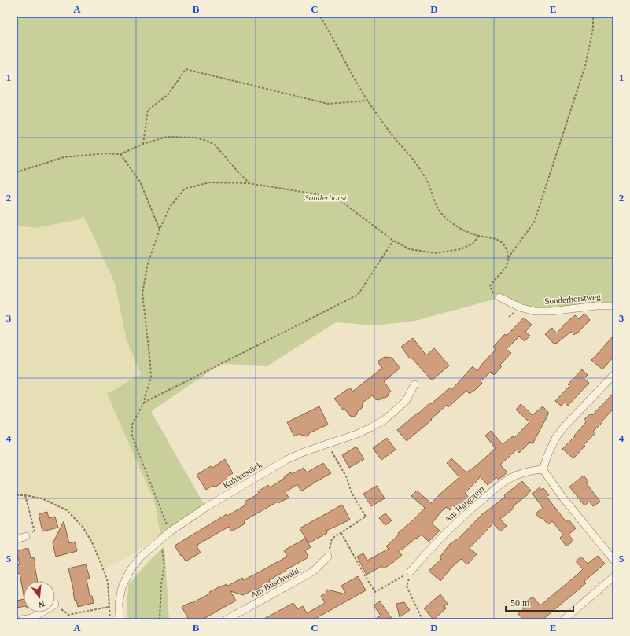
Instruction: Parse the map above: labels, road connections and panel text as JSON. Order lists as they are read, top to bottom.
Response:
{
  "streets": {
    "street": [
      "Sonderhorstweg",
      "Kuhlenstück",
      "Am Hangstein",
      "Am Buschwald"
    ]
  },
  "parks": ["Sonderhorst"],
  "scale_bar": "50 m",
  "north": "bottom",
  "grid": {
    "columns": [
      "A",
      "B",
      "C",
      "D",
      "E"
    ],
    "rows": [
      "1",
      "2",
      "3",
      "4",
      "5"
    ]
  }
}
